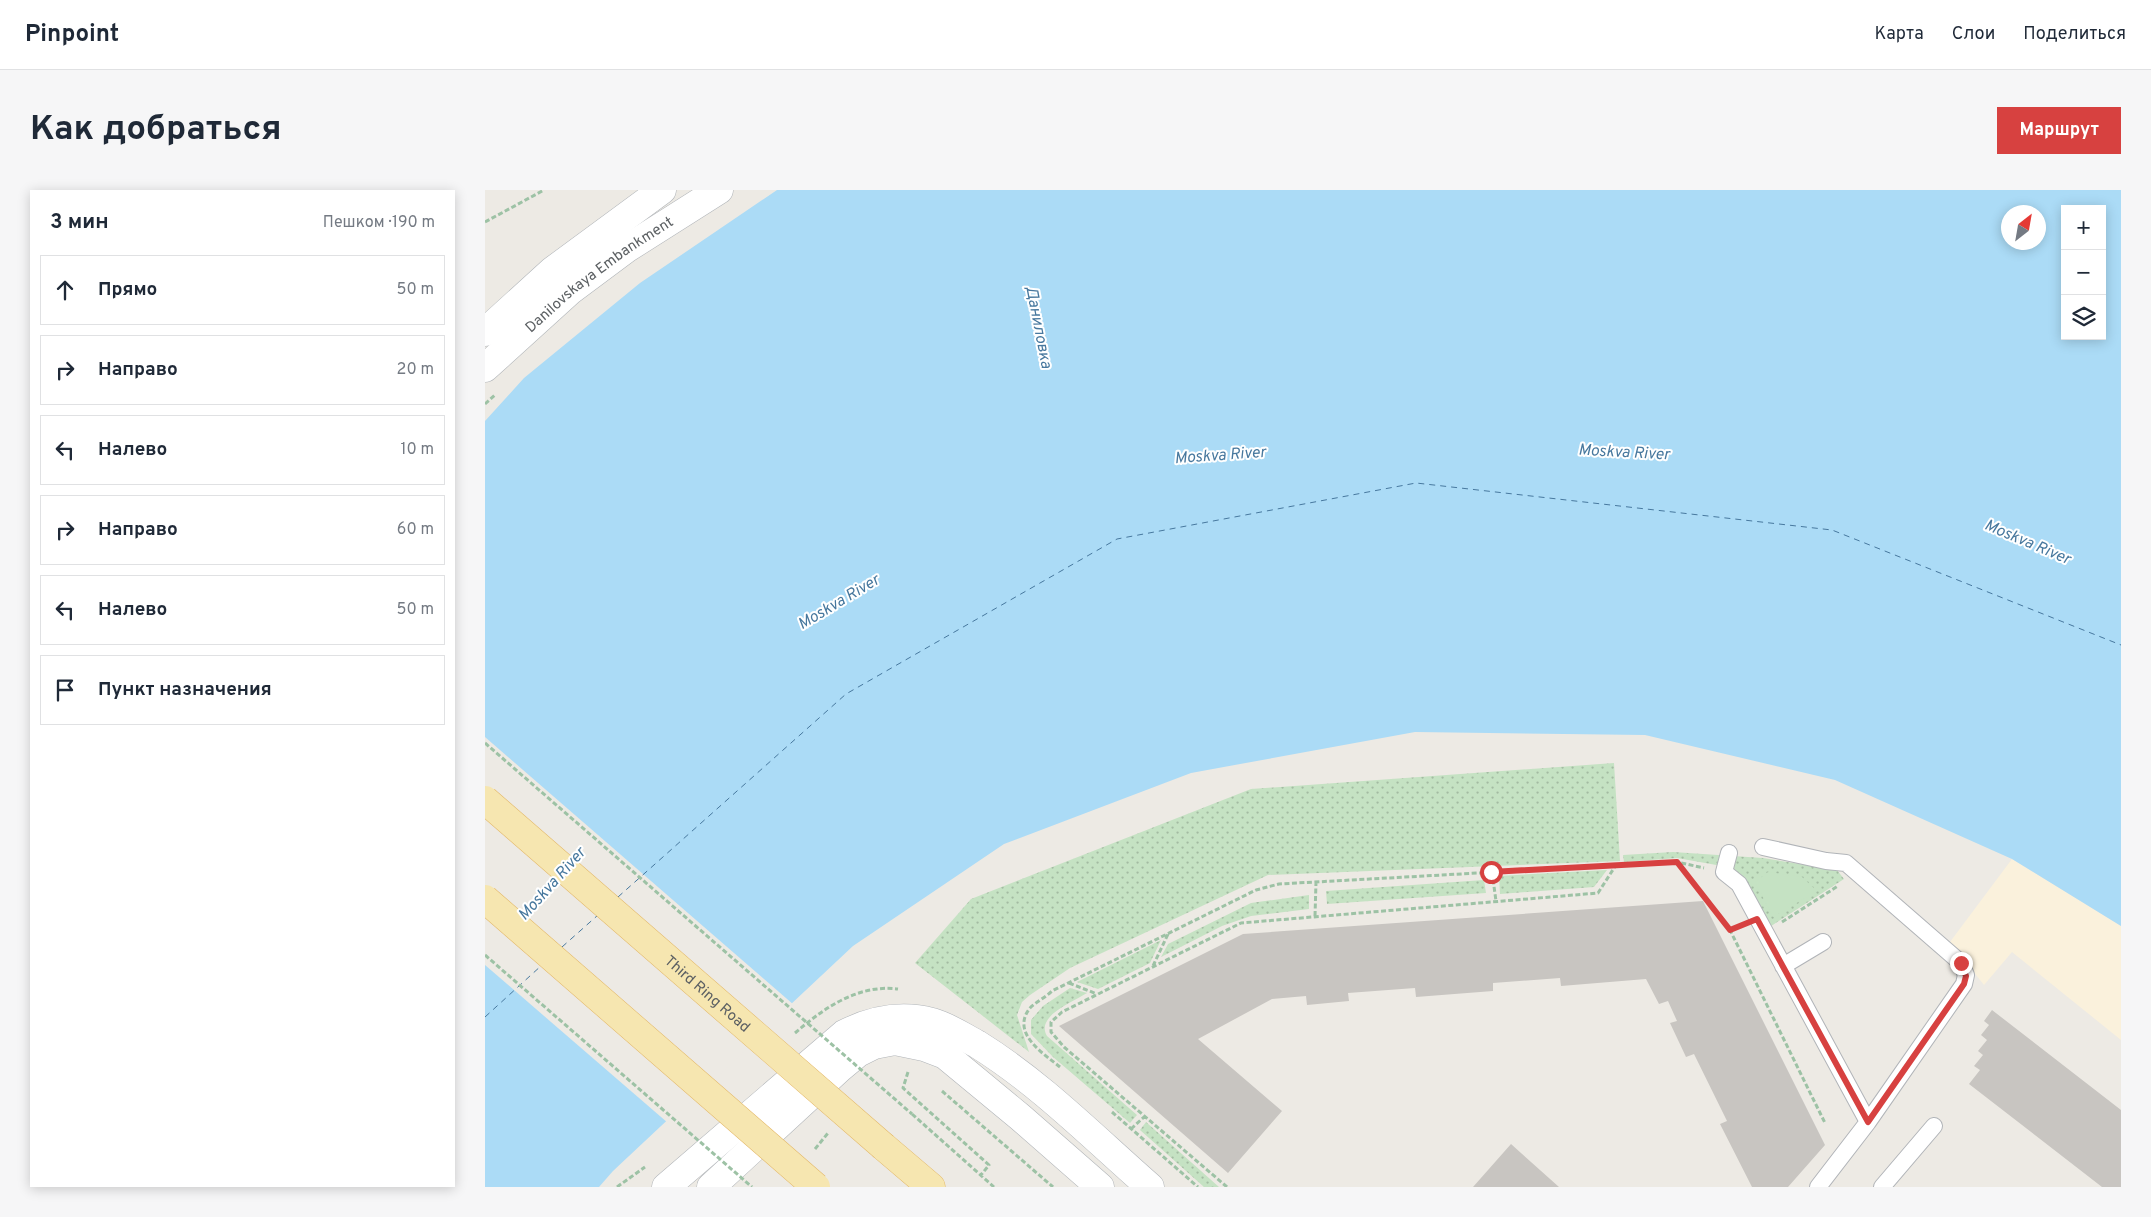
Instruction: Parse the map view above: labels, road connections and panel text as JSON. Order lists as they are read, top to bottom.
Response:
{
  "streets": {
    "main road": ["Danilovskaya Embankment", "Third Ring Road"]
  },
  "water": ["Даниловка", "Moskva River"],
  "north": "top right",
  "page": {
    "header": "Pinpoint",
    "nav": ["Карта", "Слои", "Поделиться"],
    "buttons": "Маршрут",
    "title": "Как добраться",
    "heading": ["3 мин", "Пешком · 190 m"],
    "map_buttons": ["+", "−"],
    "list": [
      ["Прямо", "50 m"],
      ["Направо", "20 m"],
      ["Налево", "10 m"],
      ["Направо", "60 m"],
      ["Налево", "50 m"],
      "Пункт назначения"
    ]
  }
}
